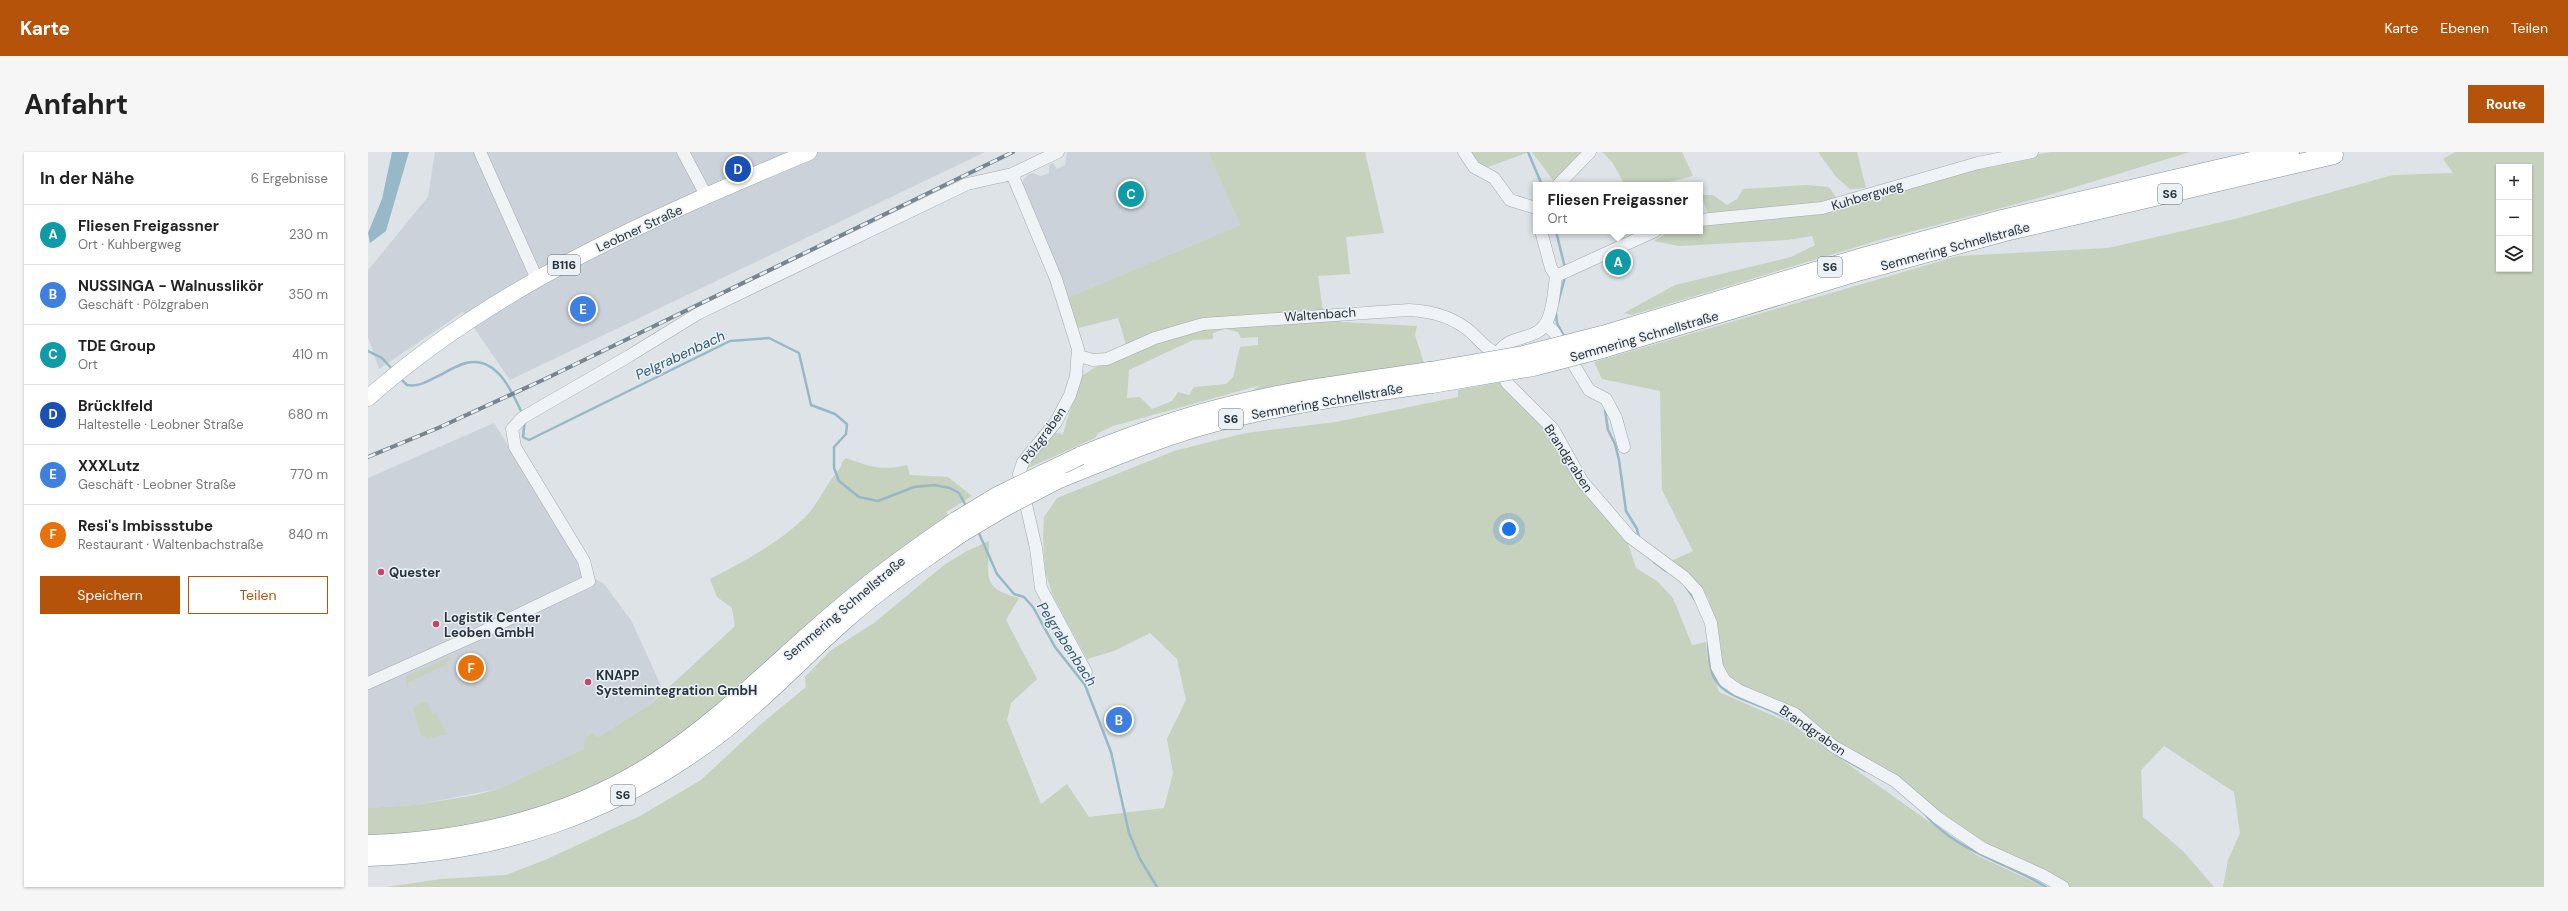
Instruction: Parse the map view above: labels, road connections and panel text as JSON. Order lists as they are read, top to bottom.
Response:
{
  "streets": {
    "highway": ["S6", "Semmering Schnellstraße"],
    "main road": ["Leobner Straße", "B116"],
    "street": [
      "Kuhbergweg",
      "Waltenbach",
      "Pölzgraben",
      "Brandgraben"
    ]
  },
  "crossings": [
    ["Waltenbach", "Pölzgraben"],
    ["Waltenbach", "Brandgraben"]
  ],
  "water": ["Pelgrabenbach"],
  "places": ["Quester", "Logistik Center Leoben GmbH", "KNAPP Systemintegration GmbH"],
  "page": {
    "header": "Karte",
    "nav": ["Karte", "Ebenen", "Teilen"],
    "buttons": [
      "Route",
      ["Speichern", "Teilen"]
    ],
    "title": "Anfahrt",
    "heading": ["In der Nähe", "6 Ergebnisse"],
    "pins": [
      "D",
      "C",
      "A",
      "E",
      "F",
      "B"
    ],
    "map_buttons": ["+", "−"],
    "popup": ["Fliesen Freigassner", "Ort"],
    "list": [
      {
        "mark": "A",
        "name": "Fliesen Freigassner",
        "note": "Ort · Kuhbergweg",
        "value": "230 m"
      },
      {
        "mark": "B",
        "name": "NUSSINGA - Walnusslikör",
        "note": "Geschäft · Pölzgraben",
        "value": "350 m"
      },
      {
        "mark": "C",
        "name": "TDE Group",
        "note": "Ort",
        "value": "410 m"
      },
      {
        "mark": "D",
        "name": "Brücklfeld",
        "note": "Haltestelle · Leobner Straße",
        "value": "680 m"
      },
      {
        "mark": "E",
        "name": "XXXLutz",
        "note": "Geschäft · Leobner Straße",
        "value": "770 m"
      },
      {
        "mark": "F",
        "name": "Resi's Imbissstube",
        "note": "Restaurant · Waltenbachstraße",
        "value": "840 m"
      }
    ]
  }
}
